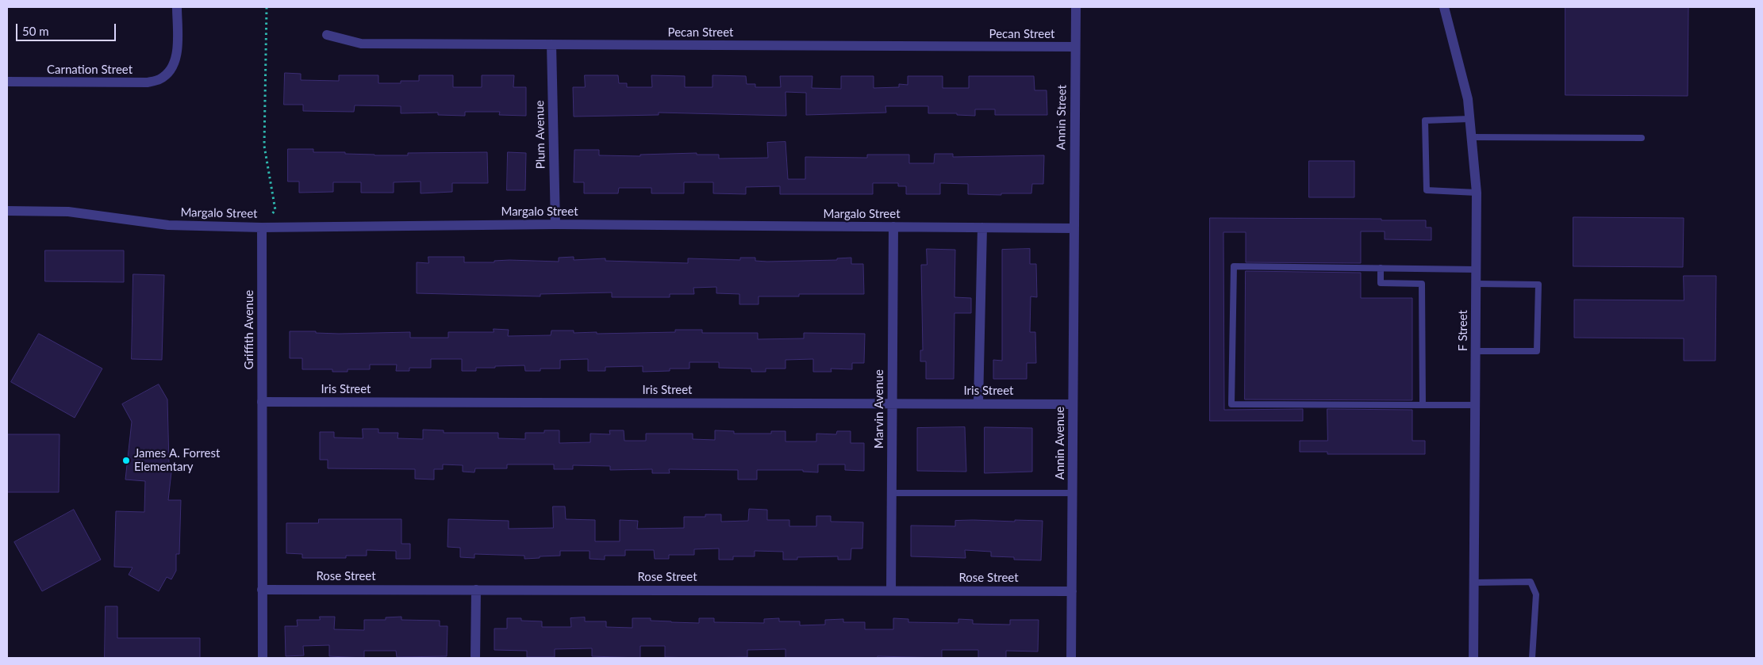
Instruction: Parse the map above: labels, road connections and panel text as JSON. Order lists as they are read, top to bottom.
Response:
{
  "streets": {
    "street": [
      "Pecan Street",
      "Carnation Street",
      "Annin Street",
      "Plum Avenue",
      "Margalo Street",
      "Griffith Avenue",
      "F Street",
      "Iris Street",
      "Marvin Avenue",
      "Annin Avenue",
      "Rose Street"
    ]
  },
  "crossings": [
    ["Pecan Street", "Annin Street"],
    ["Pecan Street", "Plum Avenue"],
    ["Annin Street", "Margalo Street"],
    ["Annin Street", "Annin Avenue"],
    ["Plum Avenue", "Margalo Street"],
    ["Margalo Street", "Griffith Avenue"],
    ["Margalo Street", "Marvin Avenue"],
    ["Margalo Street", "Annin Avenue"],
    ["Griffith Avenue", "Iris Street"],
    ["Griffith Avenue", "Rose Street"],
    ["Iris Street", "Marvin Avenue"],
    ["Iris Street", "Annin Avenue"],
    ["Marvin Avenue", "Rose Street"],
    ["Annin Avenue", "Rose Street"]
  ],
  "places": ["James A. Forrest Elementary"],
  "scale_bar": "50 m"
}
